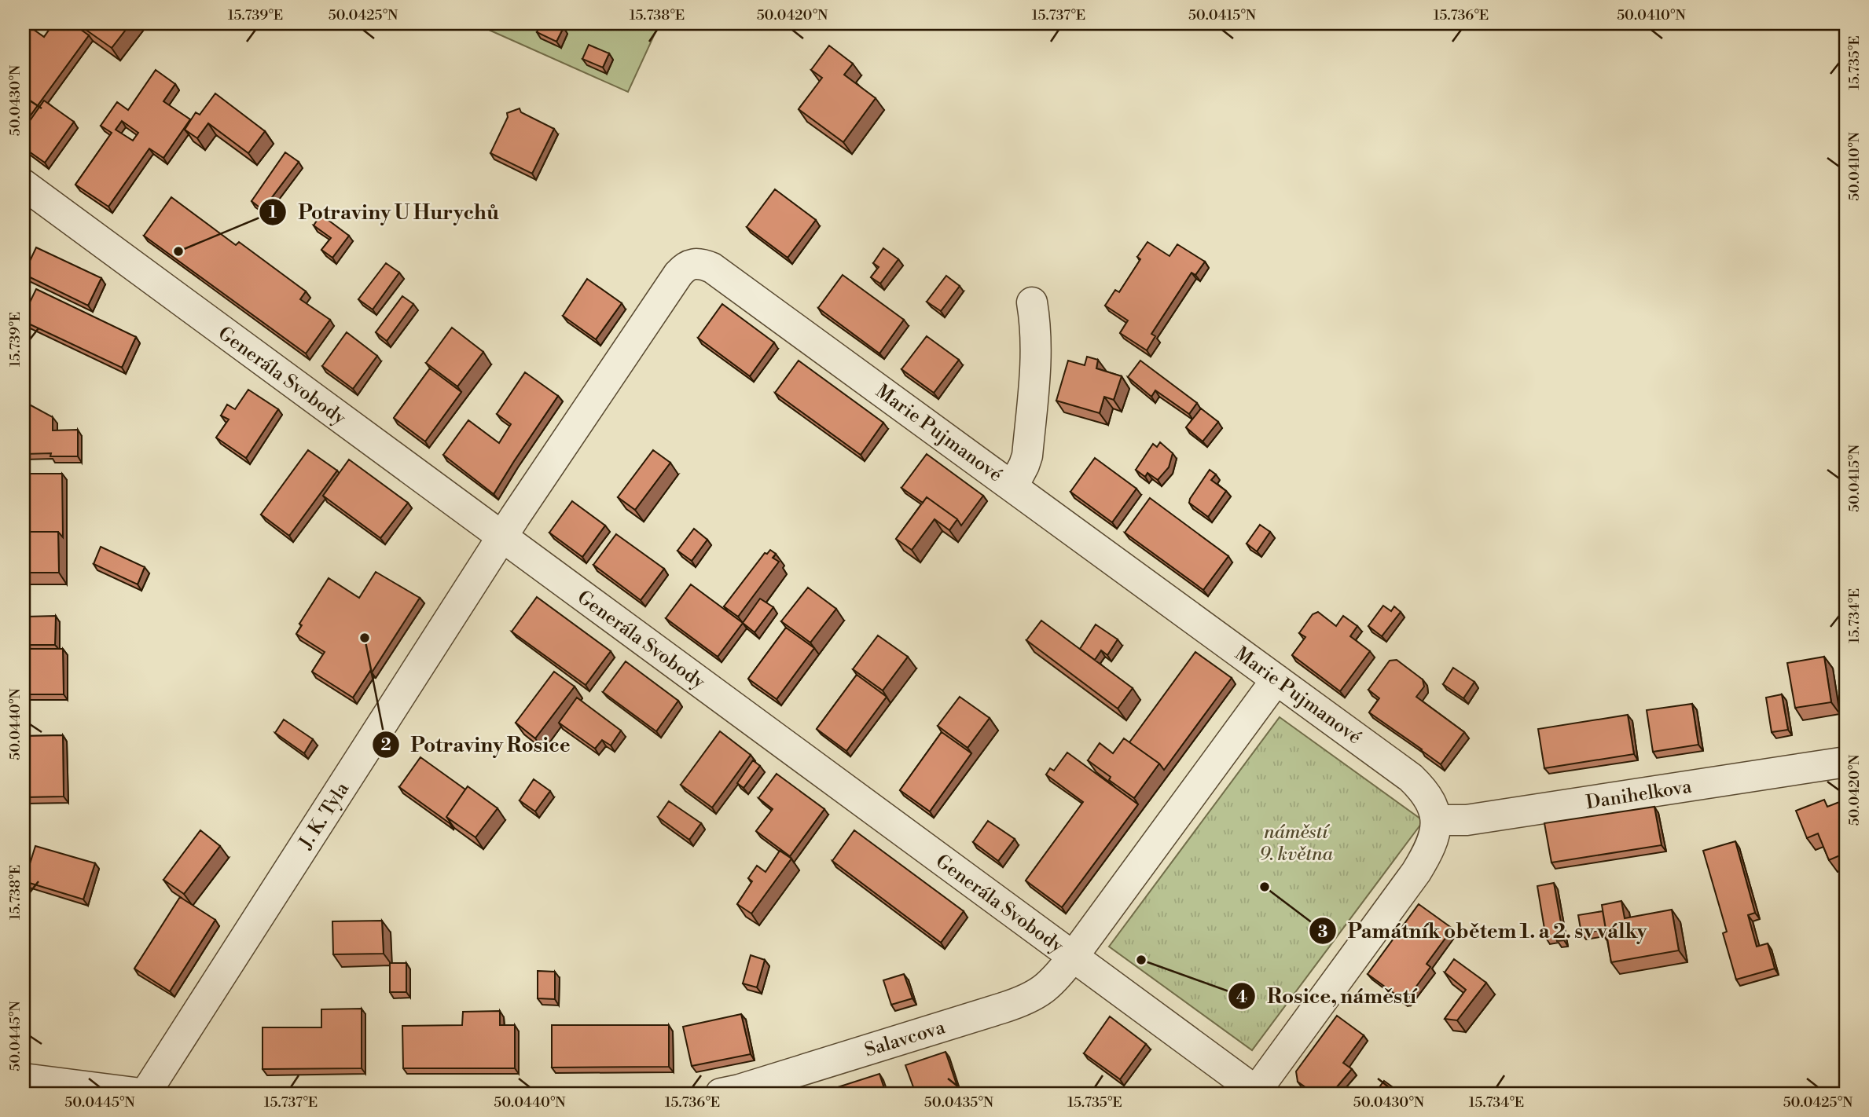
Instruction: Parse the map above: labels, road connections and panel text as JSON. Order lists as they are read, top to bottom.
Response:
{
  "streets": {
    "street": [
      "Generála Svobody",
      "Marie Pujmanové",
      "Danihelkova",
      "J. K. Tyla",
      "Salavcova"
    ]
  },
  "crossings": [
    ["Generála Svobody", "Marie Pujmanové"],
    ["Generála Svobody", "J. K. Tyla"],
    ["Generála Svobody", "Salavcova"],
    ["Marie Pujmanové", "Danihelkova"],
    ["Marie Pujmanové", "J. K. Tyla"]
  ],
  "parks": ["náměstí 9. května"],
  "places": [
    "Potraviny U Hurychů",
    "Potraviny Rosice",
    "Památník obětem 1. a 2. sv války",
    "Rosice, náměstí"
  ],
  "coordinates": [
    "15.739°E",
    "50.0425°N",
    "15.738°E",
    "50.0420°N",
    "15.737°E",
    "50.0415°N",
    "15.736°E",
    "50.0410°N",
    "15.735°E",
    "50.0430°N",
    "15.734°E",
    "50.0440°N",
    "50.0445°N",
    "50.0435°N"
  ]
}
